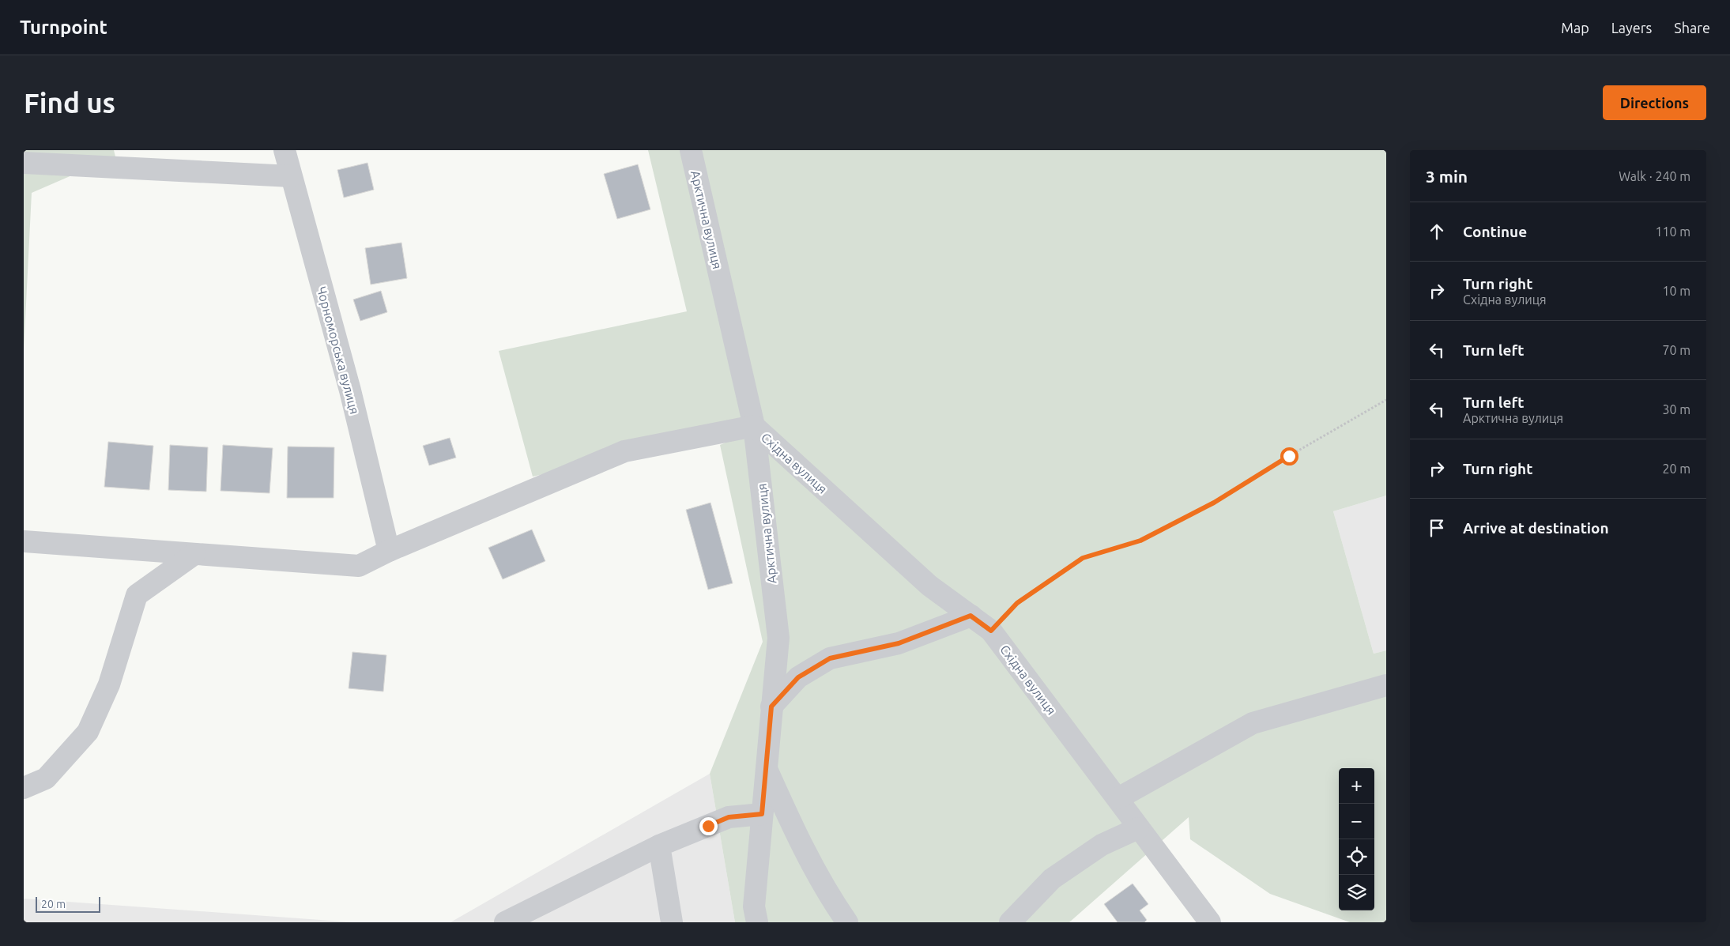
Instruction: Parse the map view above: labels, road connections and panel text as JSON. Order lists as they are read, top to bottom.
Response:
{
  "streets": {
    "lane": ["Арктична вулиця", "Чорноморська вулиця", "Східна вулиця"]
  },
  "crossings": [
    ["Арктична вулиця", "Східна вулиця"]
  ],
  "scale_bar": "20 m",
  "page": {
    "header": "Turnpoint",
    "nav": ["Map", "Layers", "Share"],
    "buttons": "Directions",
    "title": "Find us",
    "heading": ["3 min", "Walk · 240 m"],
    "list": [
      ["Continue", "110 m"],
      ["Turn right", "Східна вулиця", "10 m"],
      ["Turn left", "70 m"],
      ["Turn left", "Арктична вулиця", "30 m"],
      ["Turn right", "20 m"],
      "Arrive at destination"
    ],
    "map_buttons": ["+", "−"],
    "scale": "20 m"
  }
}
